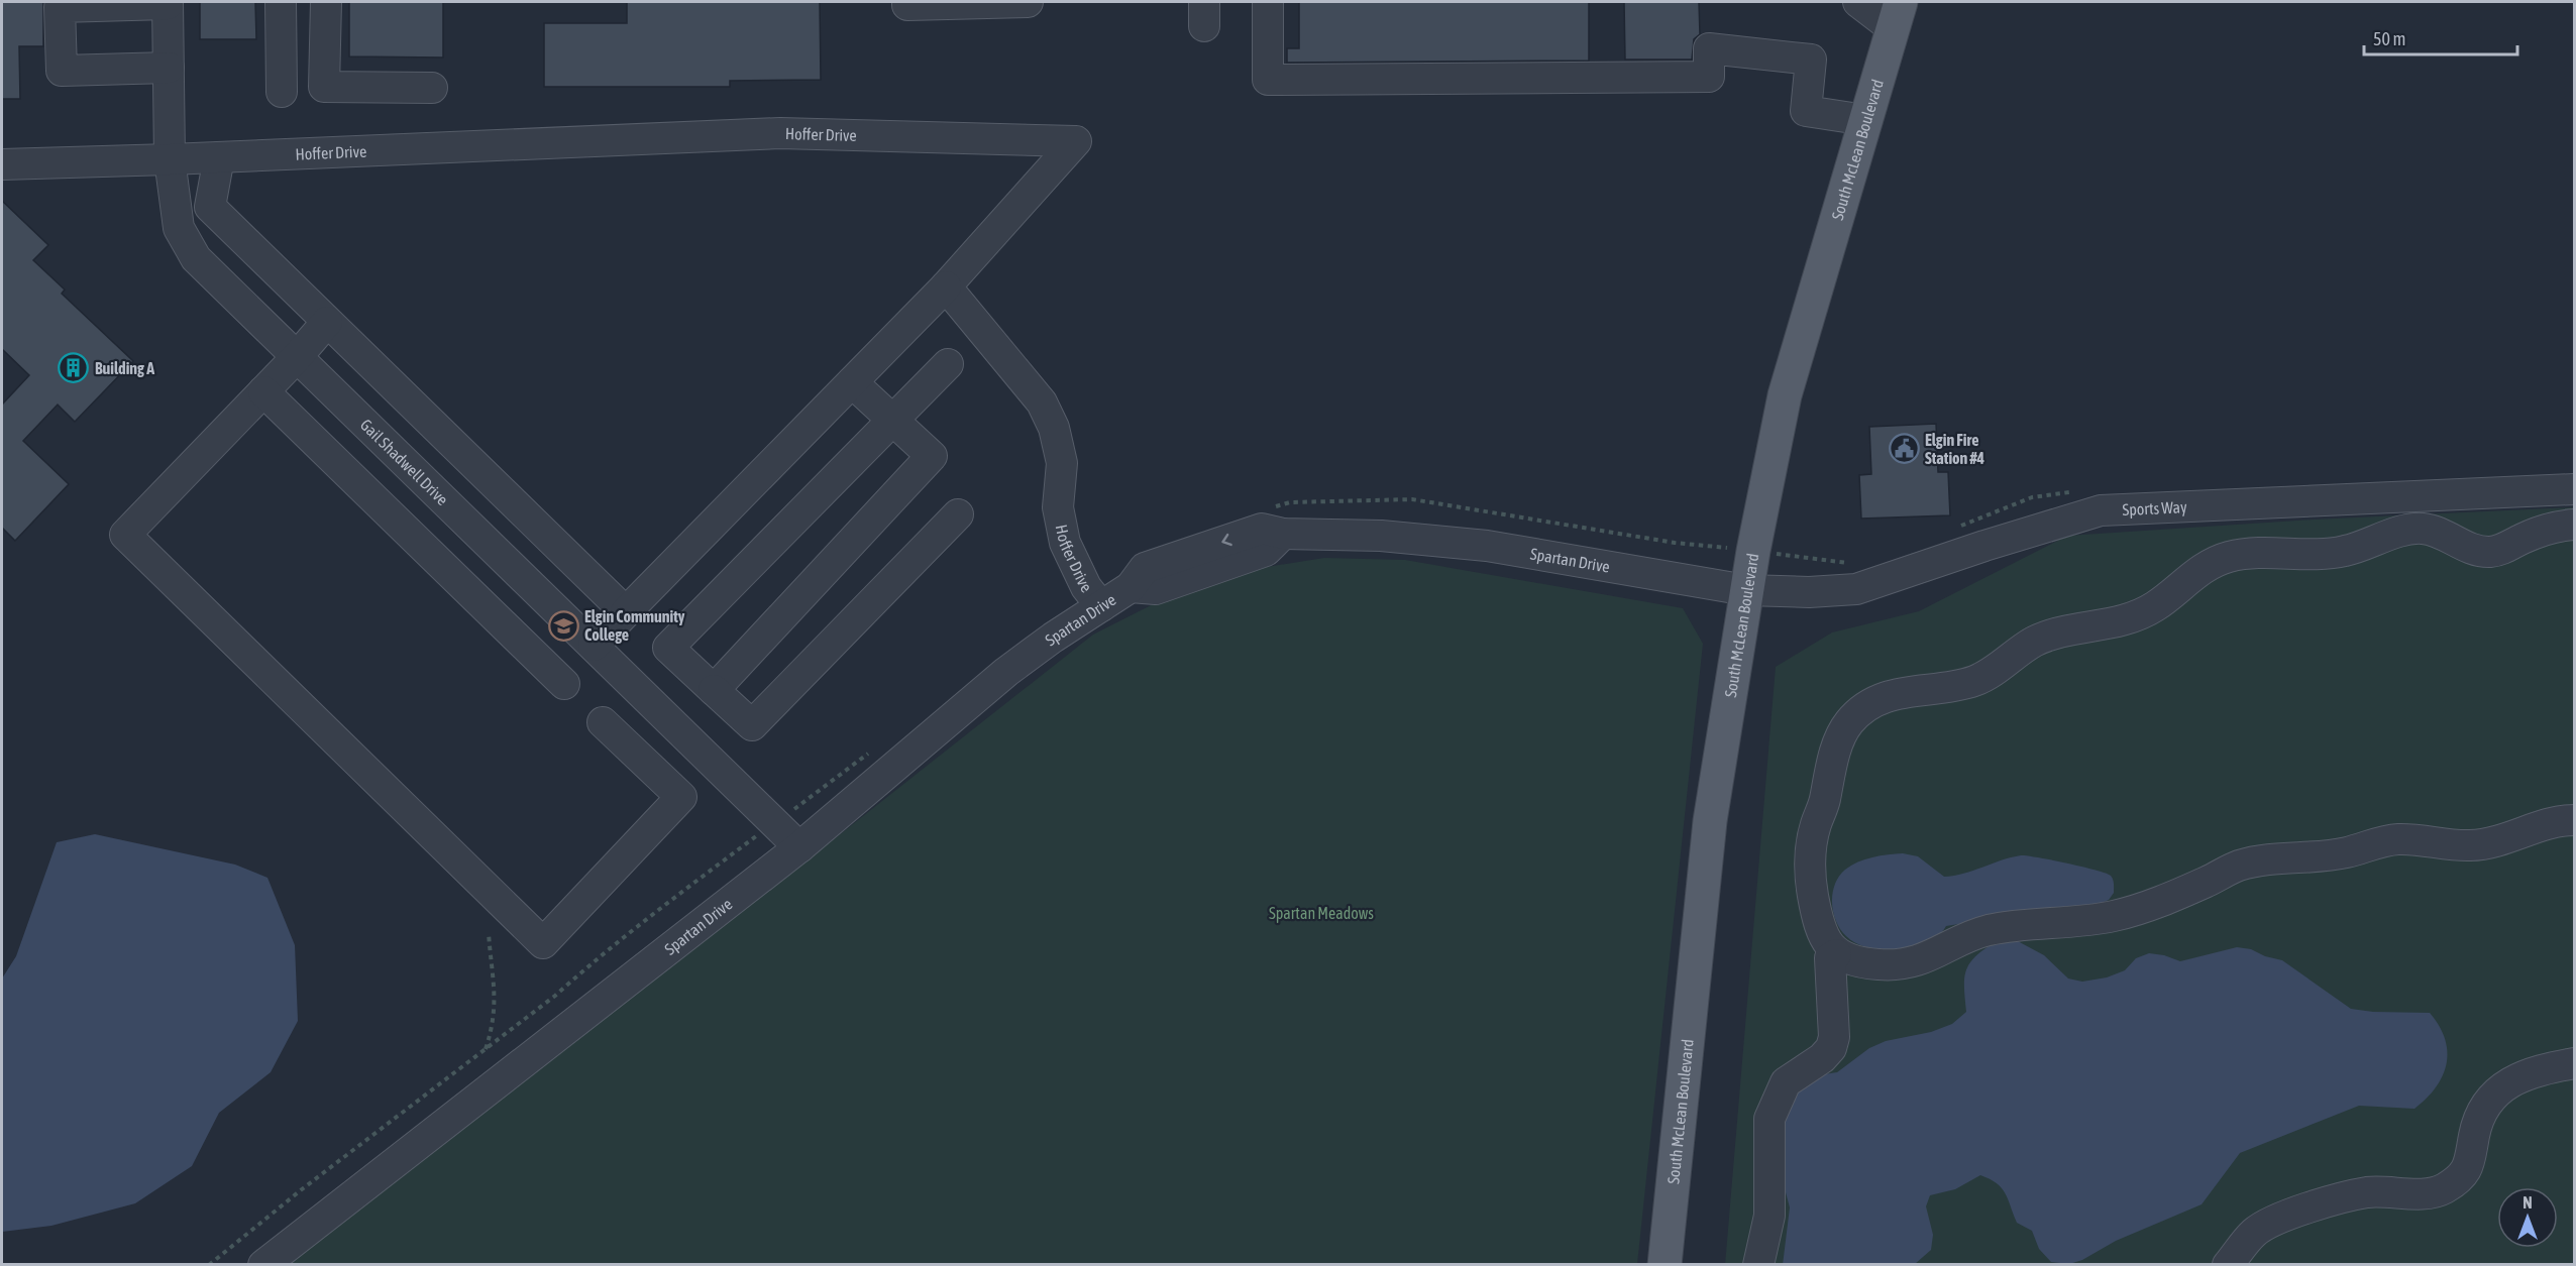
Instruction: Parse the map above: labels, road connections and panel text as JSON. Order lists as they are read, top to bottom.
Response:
{
  "streets": {
    "main road": ["South McLean Boulevard"],
    "street": [
      "Hoffer Drive",
      "Gail Shadwell Drive",
      "Sports Way",
      "Spartan Drive"
    ]
  },
  "crossings": [
    ["Hoffer Drive", "Gail Shadwell Drive"],
    ["Hoffer Drive", "Spartan Drive"],
    ["South McLean Boulevard", "Sports Way"],
    ["South McLean Boulevard", "Spartan Drive"],
    ["Gail Shadwell Drive", "Spartan Drive"],
    ["Sports Way", "Spartan Drive"]
  ],
  "parks": ["Spartan Meadows"],
  "places": {
    "building": ["Building A"],
    "public building": ["Elgin Fire Station #4"],
    "school or university": ["Elgin Community College"]
  },
  "scale_bar": "50 m",
  "north": "top"
}
